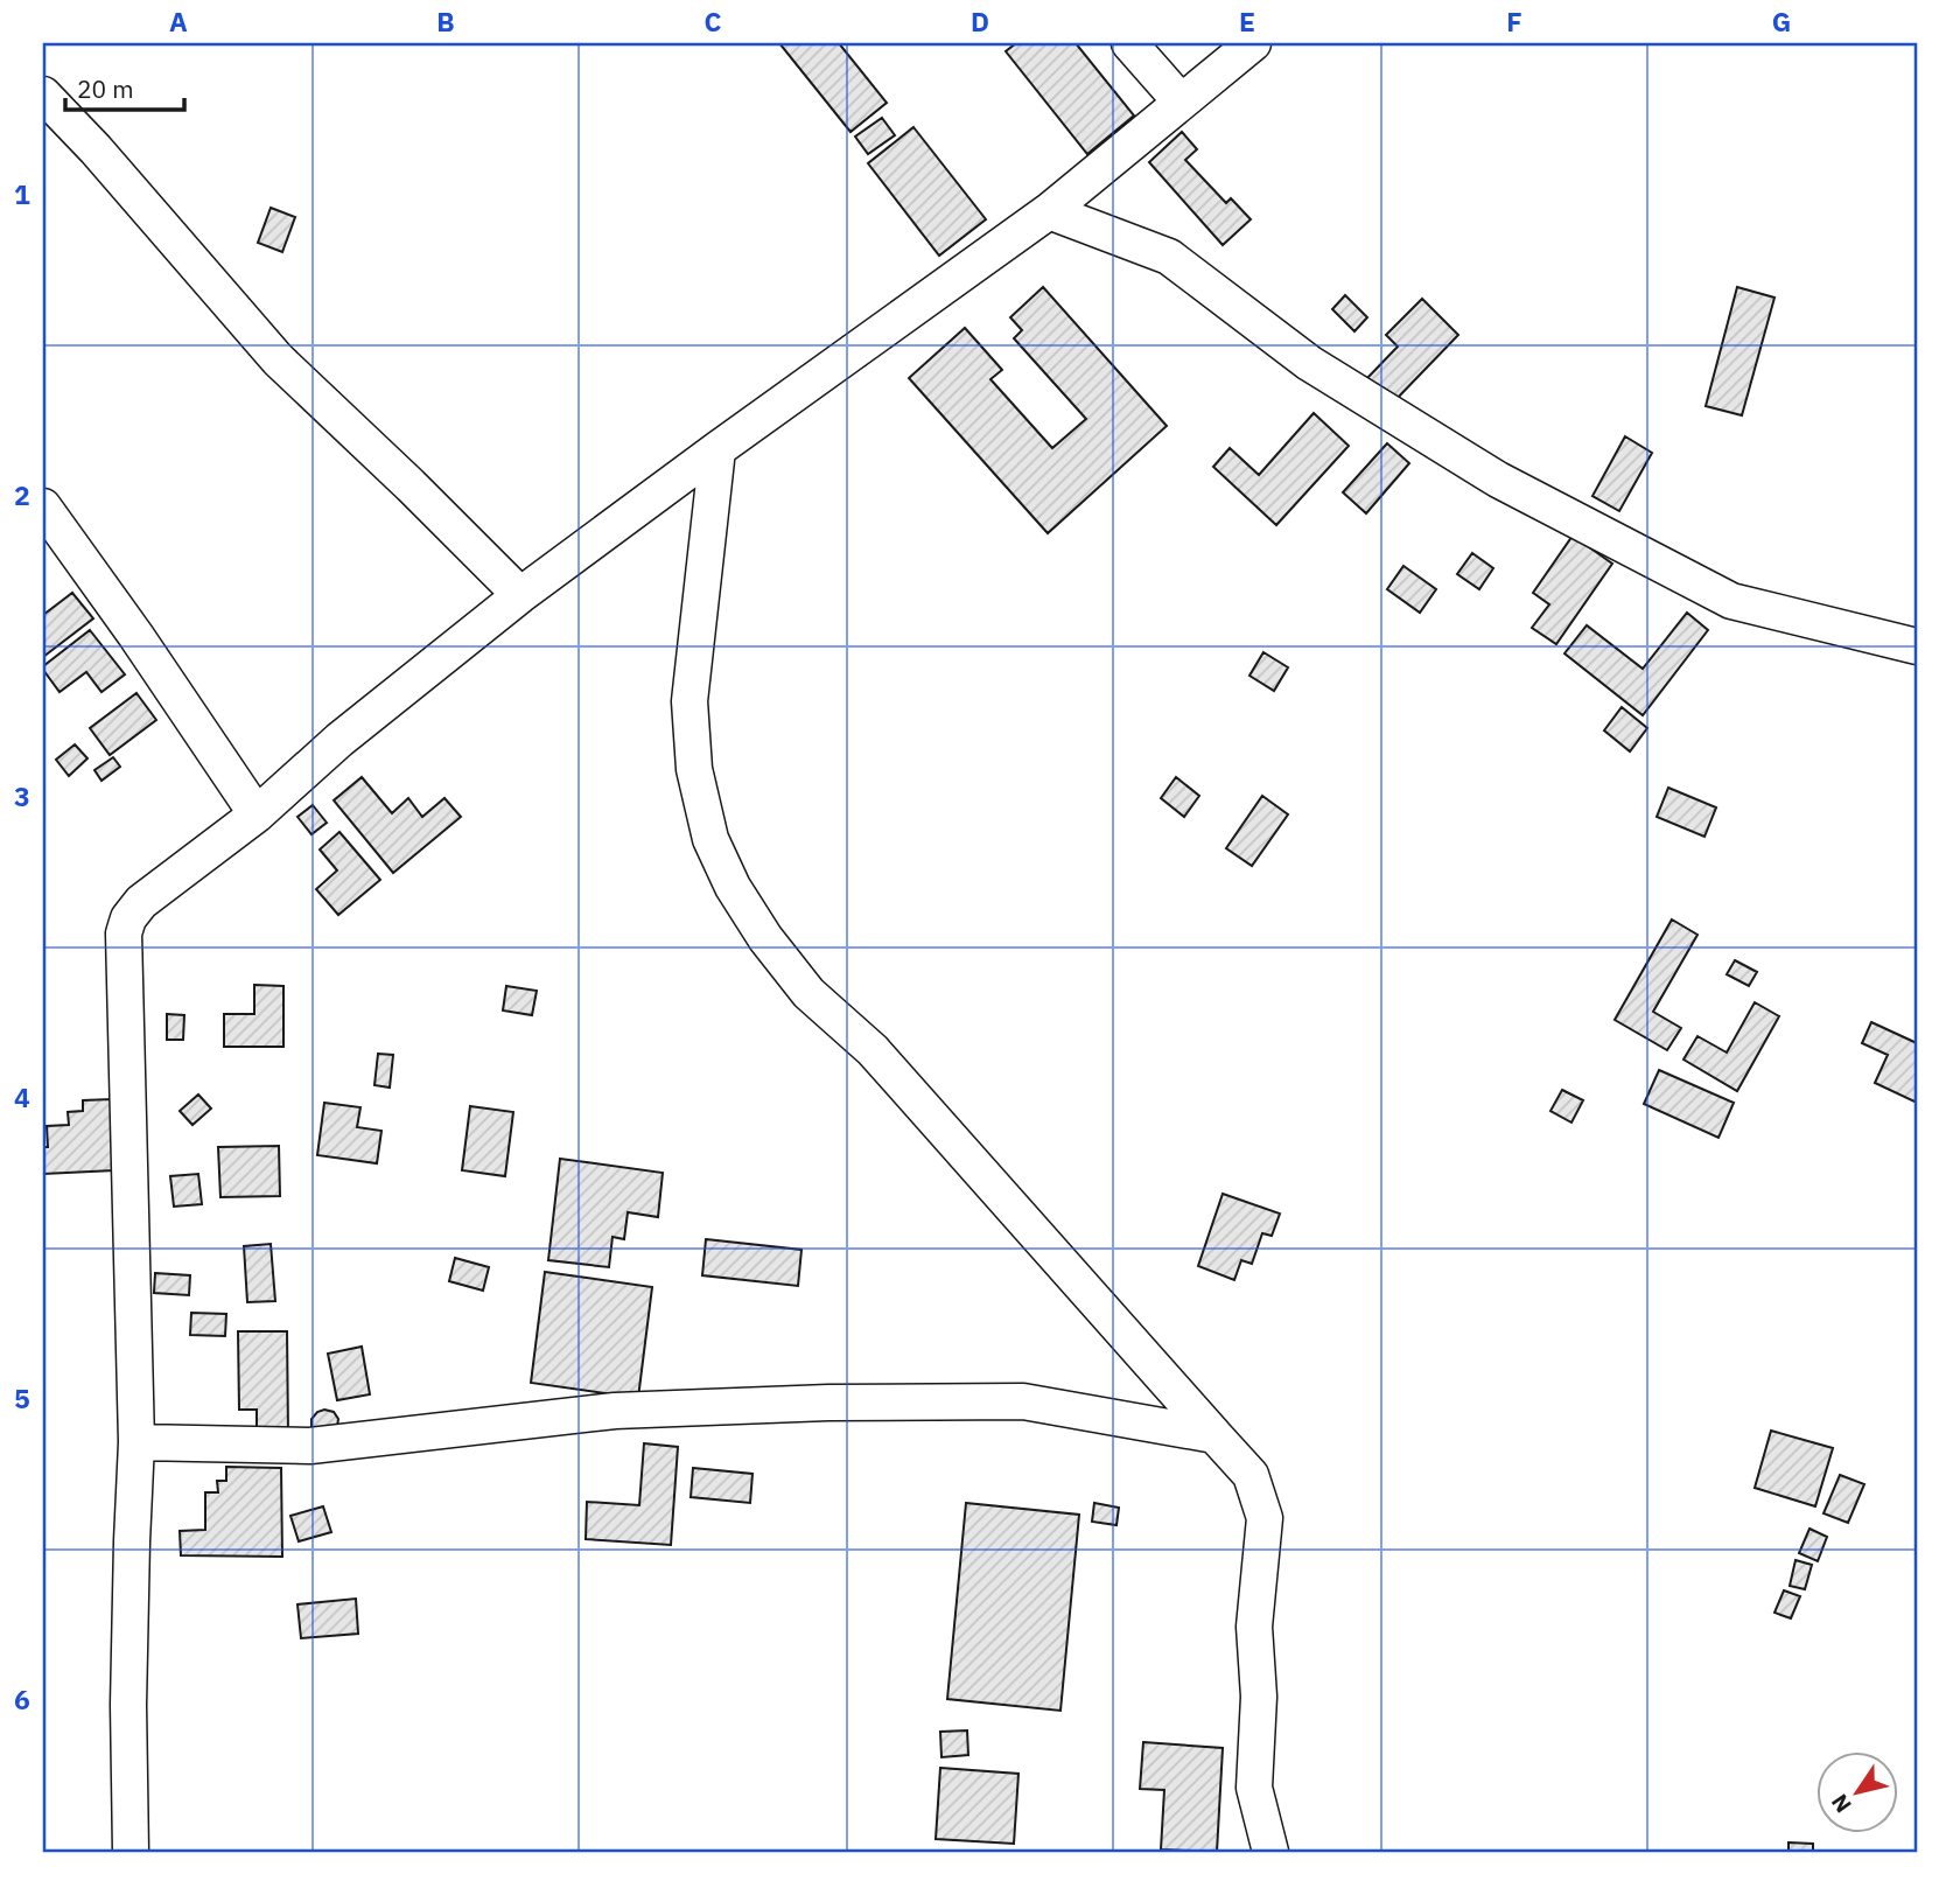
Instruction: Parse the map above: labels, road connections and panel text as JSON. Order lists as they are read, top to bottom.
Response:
{
  "scale_bar": "20 m",
  "north": "bottom left",
  "grid": {
    "columns": [
      "A",
      "B",
      "C",
      "D",
      "E",
      "F",
      "G"
    ],
    "rows": [
      "1",
      "2",
      "3",
      "4",
      "5",
      "6"
    ]
  }
}
